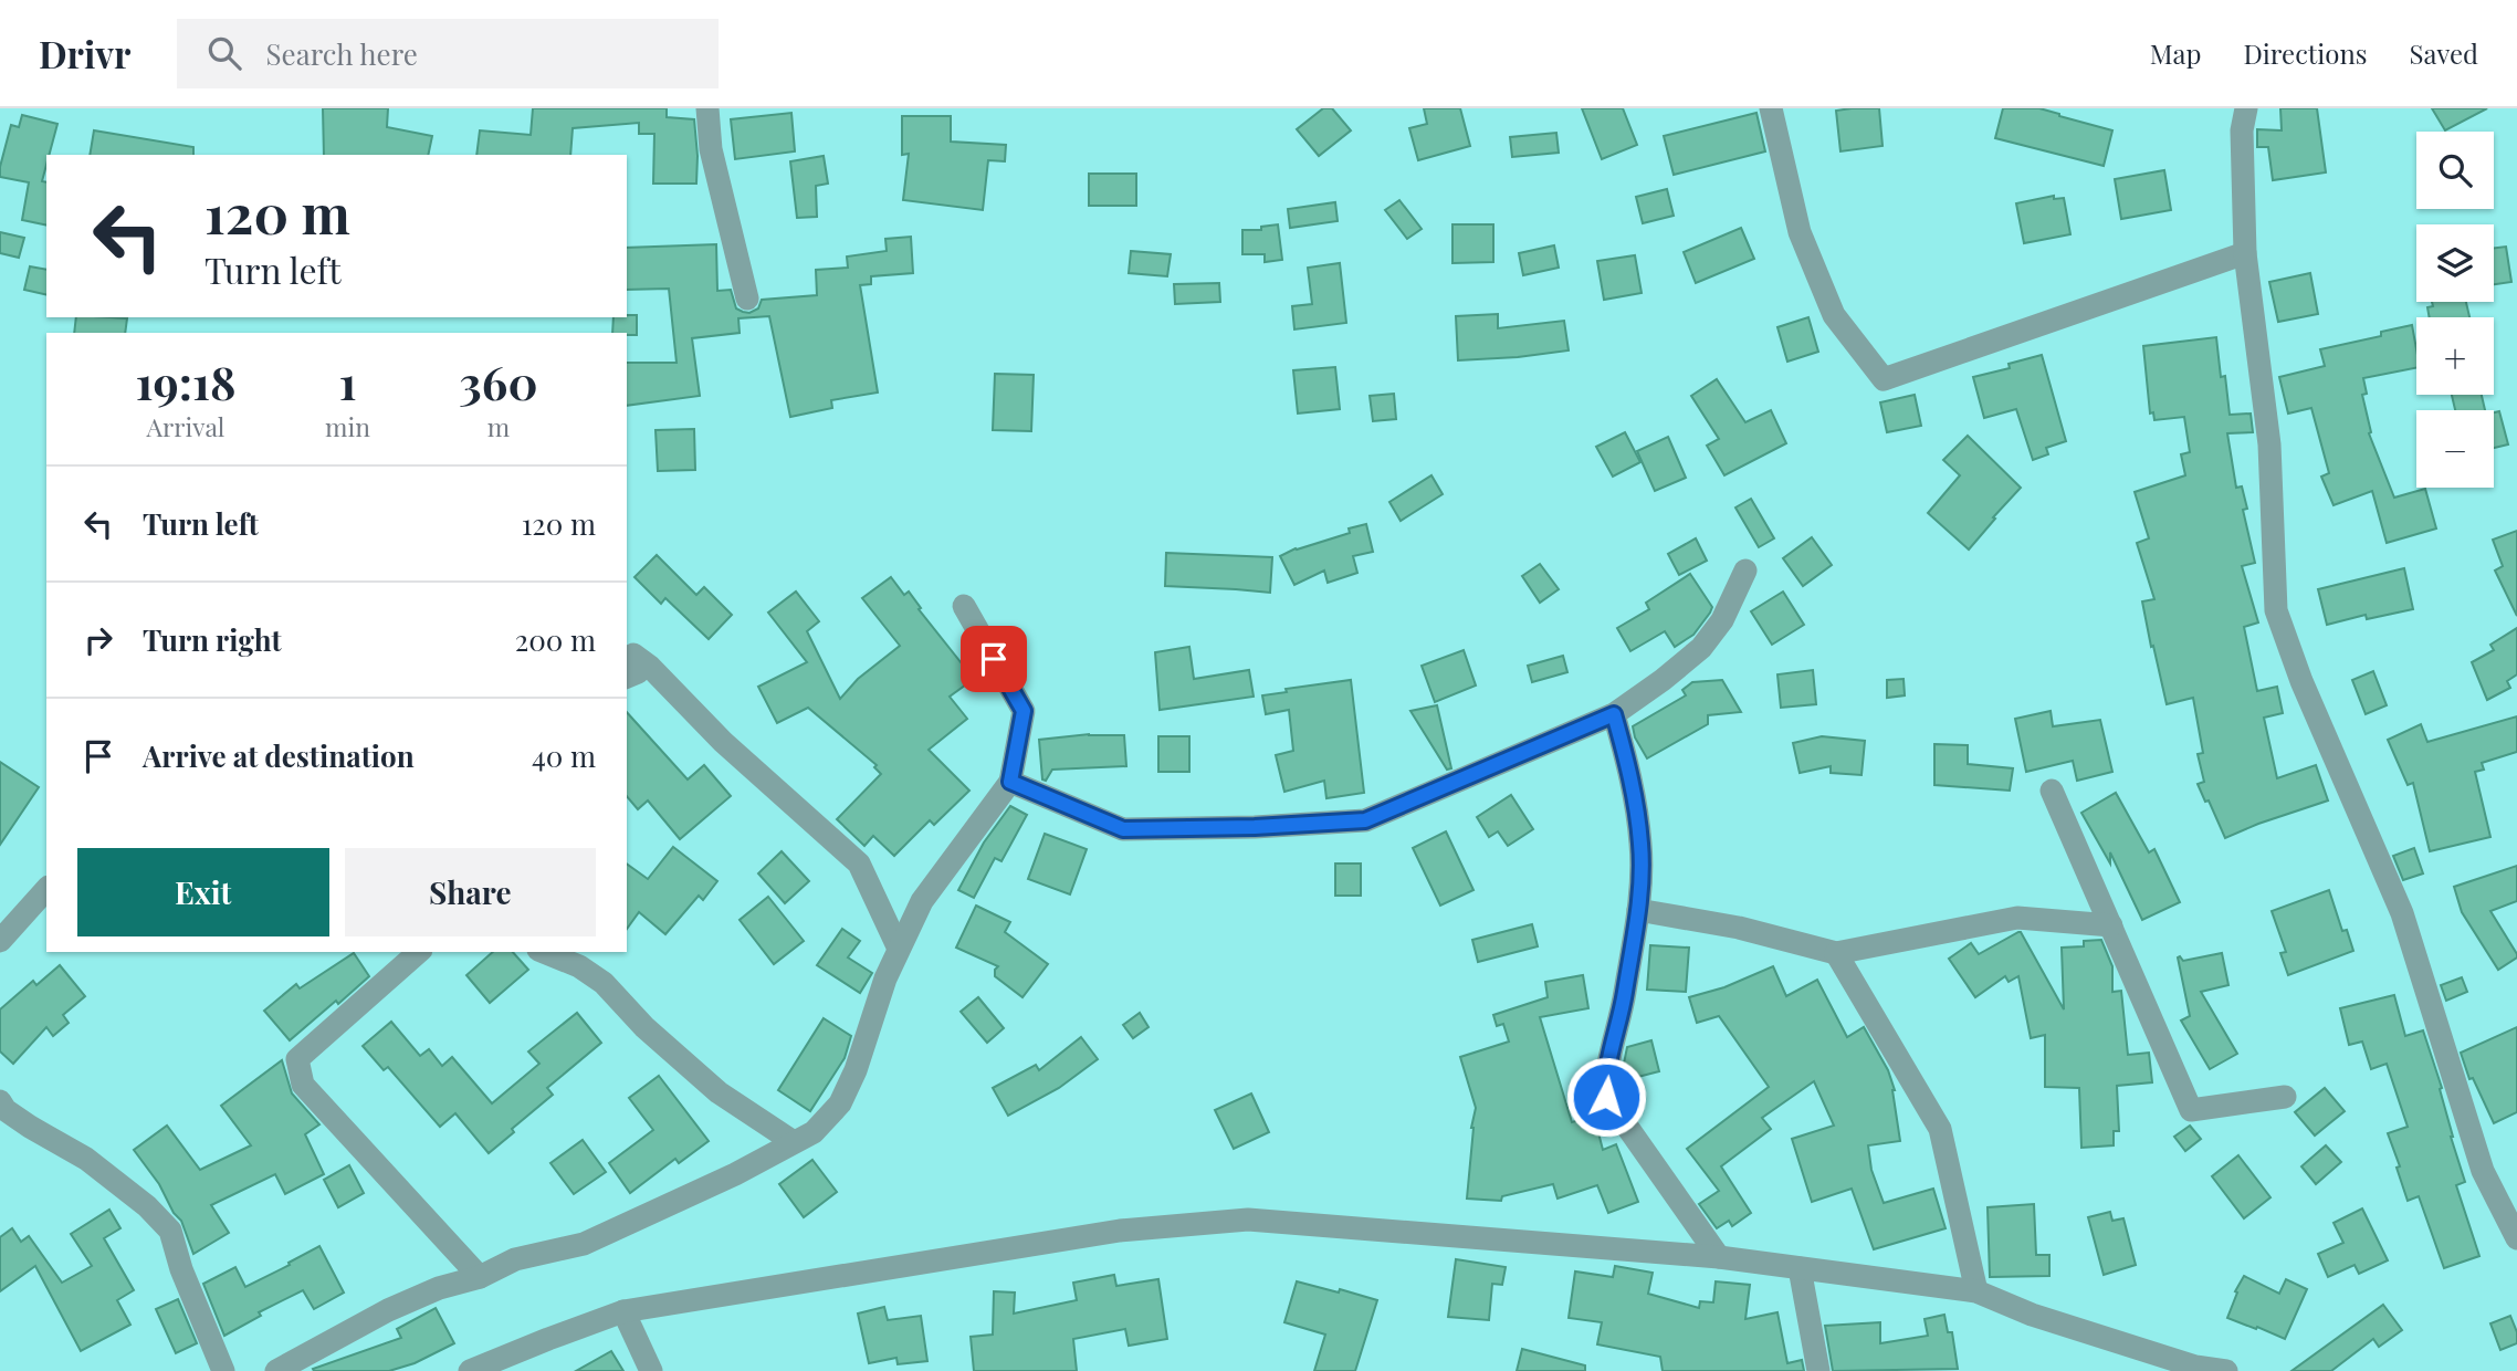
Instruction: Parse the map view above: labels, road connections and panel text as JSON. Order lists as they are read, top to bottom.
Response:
{
  "page": {
    "header": "Drivr",
    "search": "Search here",
    "nav": ["Map", "Directions", "Saved"],
    "map_buttons": ["+", "−"],
    "turn": ["120 m", "Turn left"],
    "eta": [
      "19:18",
      "Arrival",
      "1",
      "min",
      "360",
      "m"
    ],
    "list": [
      {
        "name": "Turn left",
        "value": "120 m"
      },
      {
        "name": "Turn right",
        "value": "200 m"
      },
      {
        "name": "Arrive at destination",
        "value": "40 m"
      }
    ],
    "buttons": ["Exit", "Share"]
  }
}
